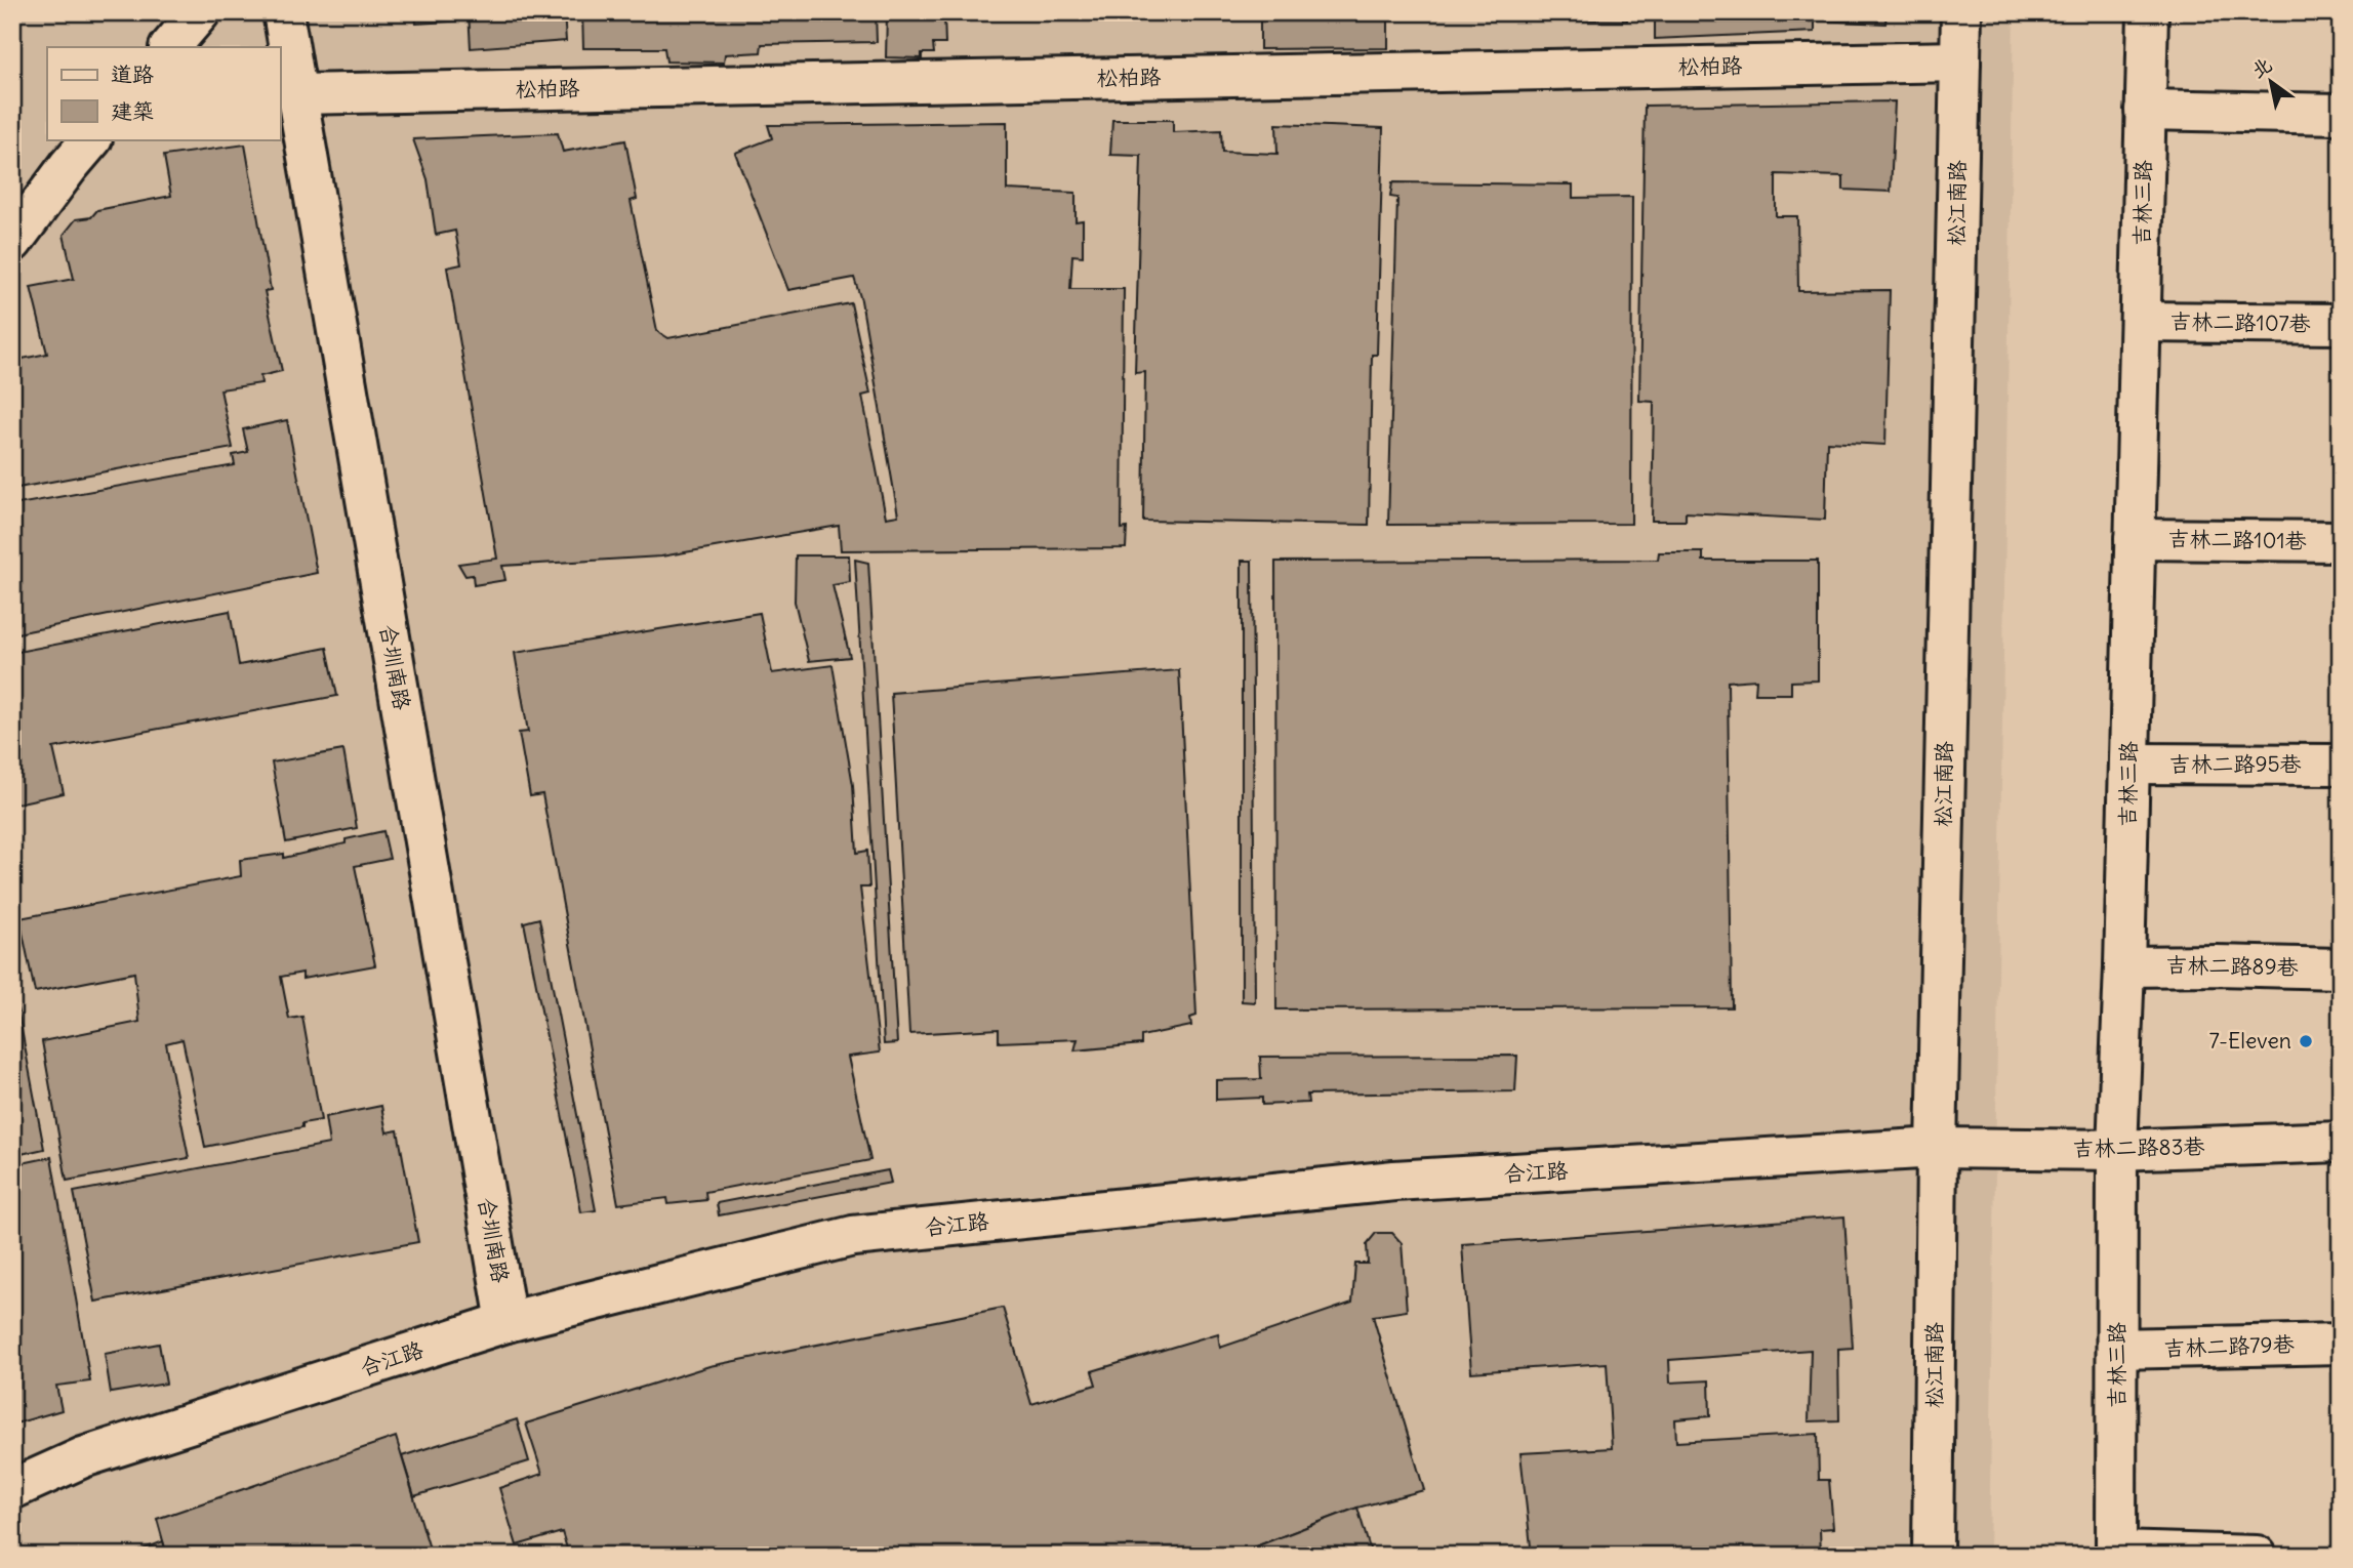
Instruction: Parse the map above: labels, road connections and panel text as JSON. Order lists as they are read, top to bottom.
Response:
{
  "streets": {
    "street": [
      "松柏路",
      "松江南路",
      "吉林三路",
      "吉林二路107巷",
      "吉林二路101巷",
      "合圳南路",
      "吉林二路95巷",
      "吉林二路89巷",
      "吉林二路83巷",
      "合江路",
      "吉林二路79巷"
    ]
  },
  "crossings": [
    ["松柏路", "松江南路"],
    ["松柏路", "合圳南路"],
    ["松江南路", "吉林二路83巷"],
    ["松江南路", "合江路"],
    ["吉林三路", "吉林二路107巷"],
    ["吉林三路", "吉林二路101巷"],
    ["吉林三路", "吉林二路95巷"],
    ["吉林三路", "吉林二路89巷"],
    ["吉林三路", "吉林二路83巷"],
    ["吉林三路", "吉林二路79巷"],
    ["合圳南路", "合江路"],
    ["吉林二路83巷", "合江路"]
  ],
  "places": ["7-Eleven"],
  "legend": ["道路", "建築"],
  "north": "top left"
}
